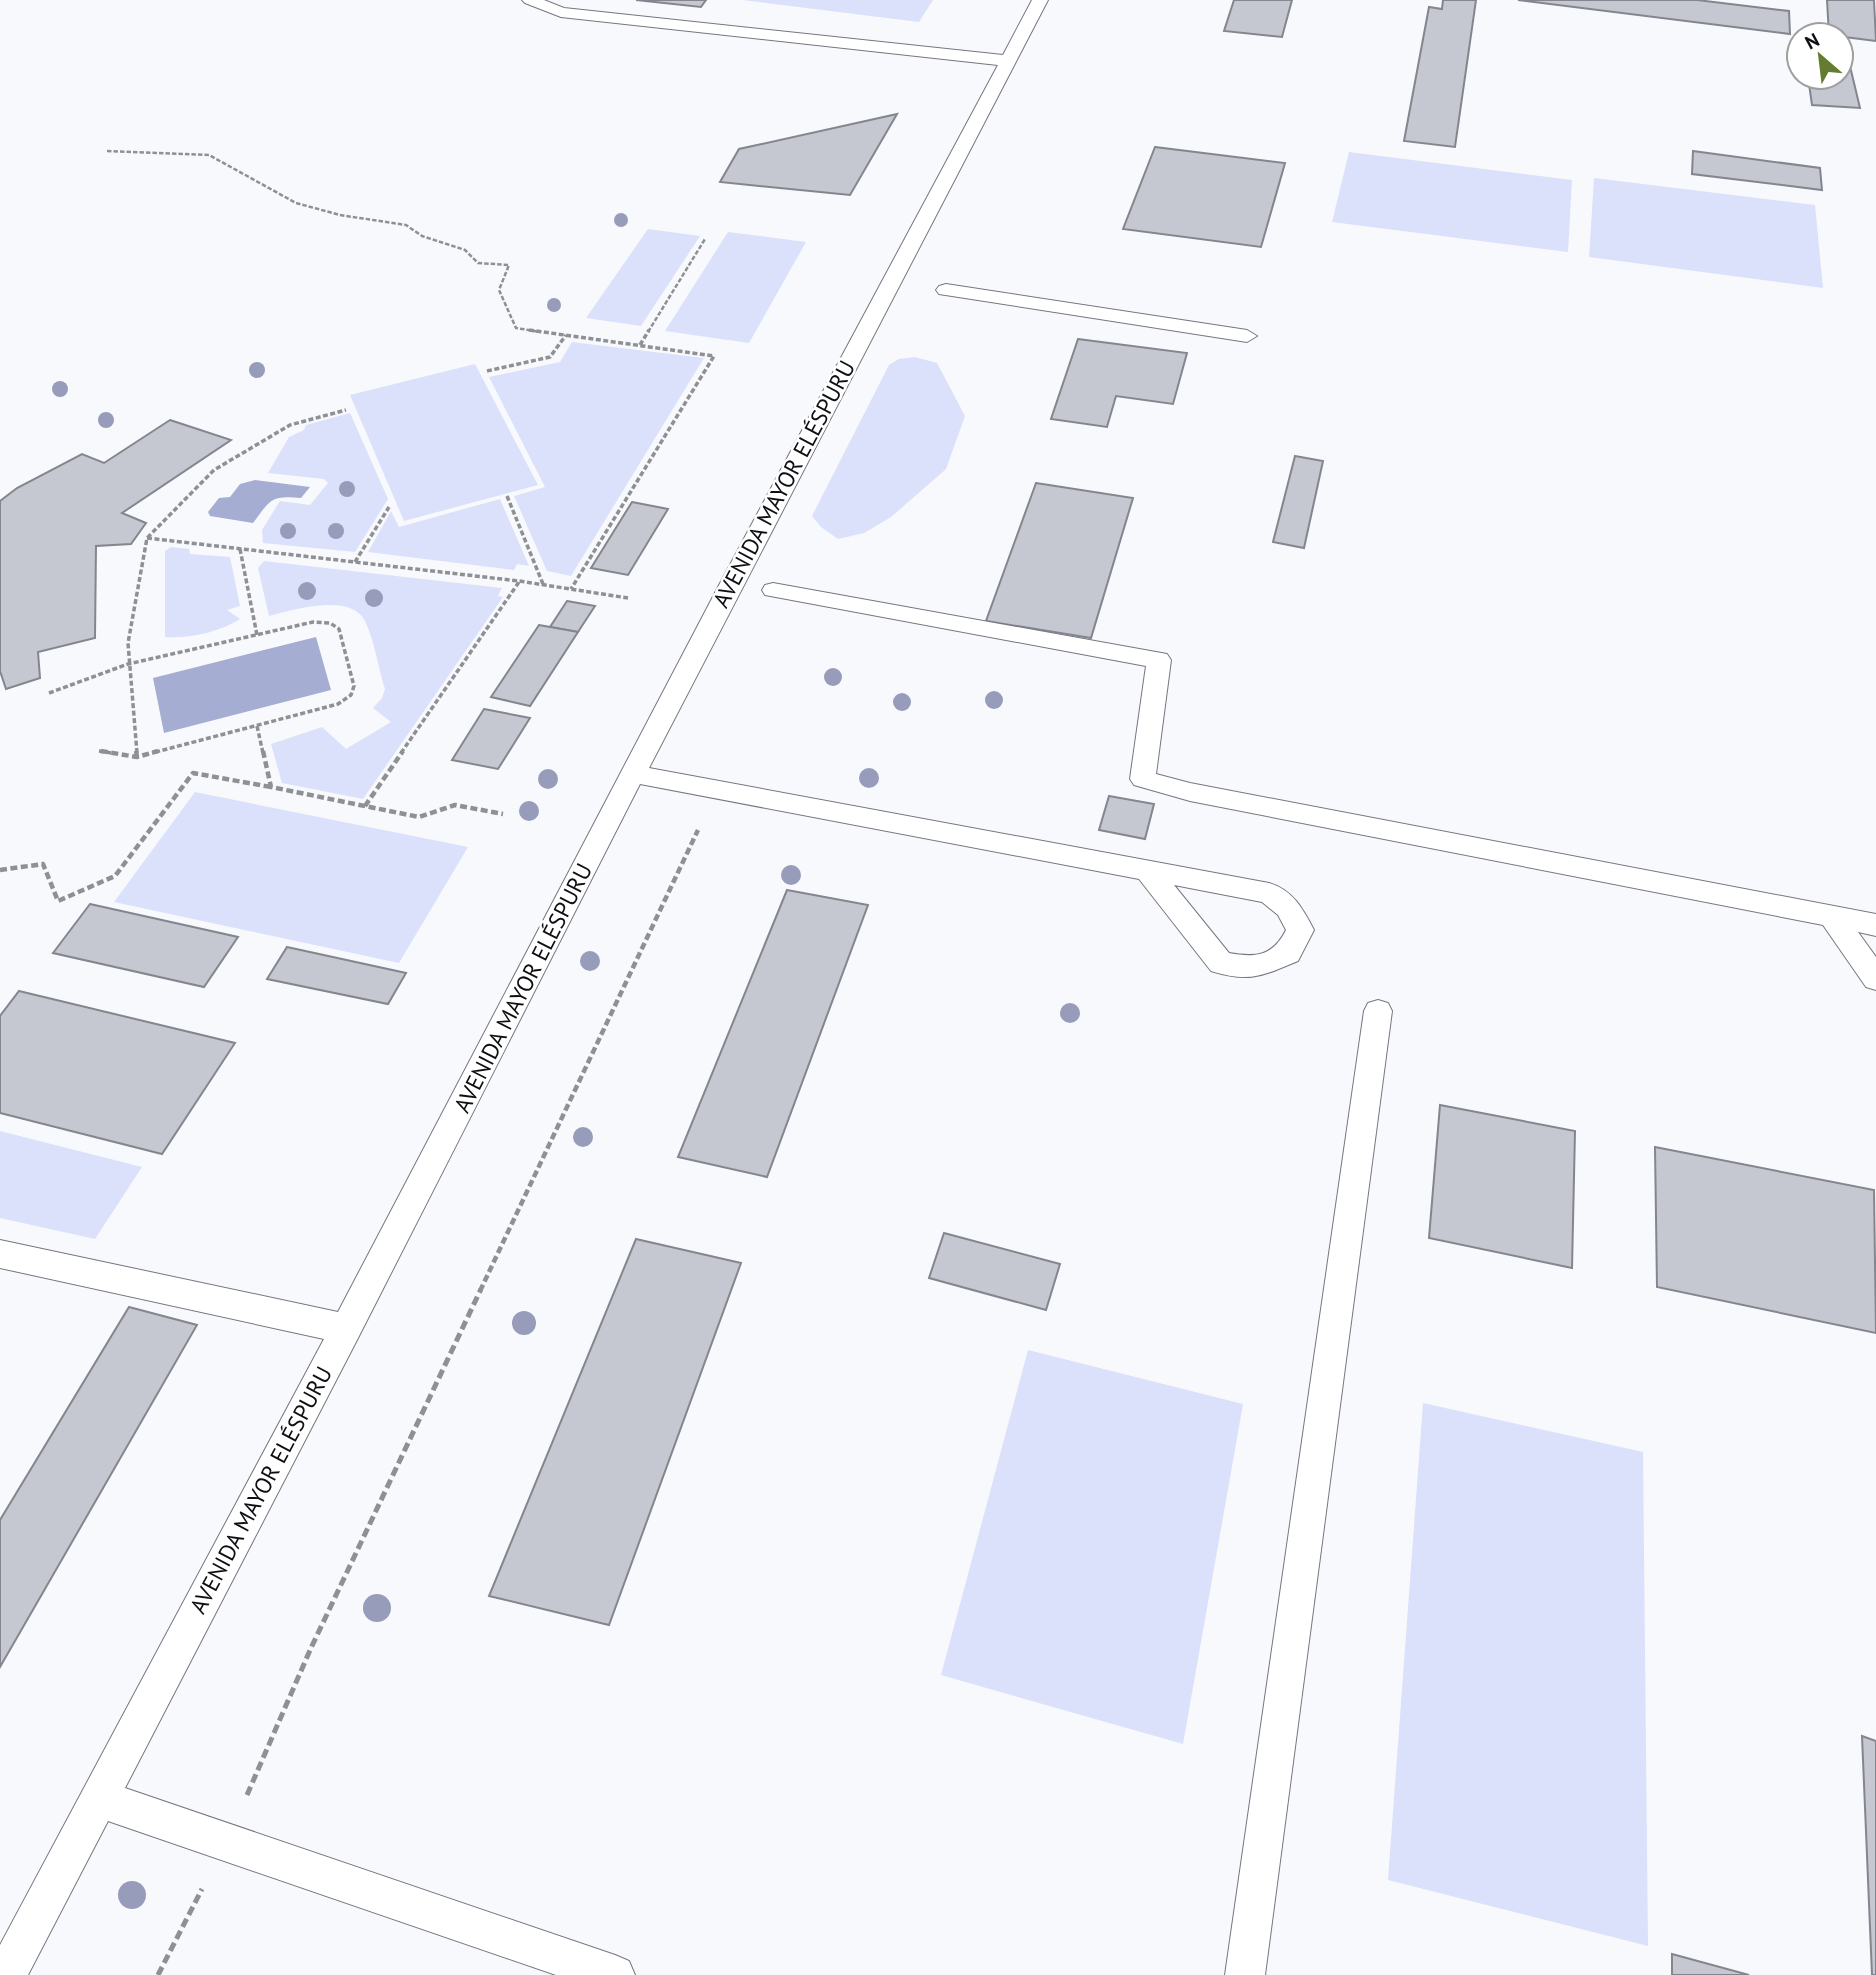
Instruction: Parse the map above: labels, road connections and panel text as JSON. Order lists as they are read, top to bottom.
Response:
{
  "streets": {
    "lane": ["AVENIDA MAYOR ELÉSPURU"]
  },
  "north": "top left"
}
